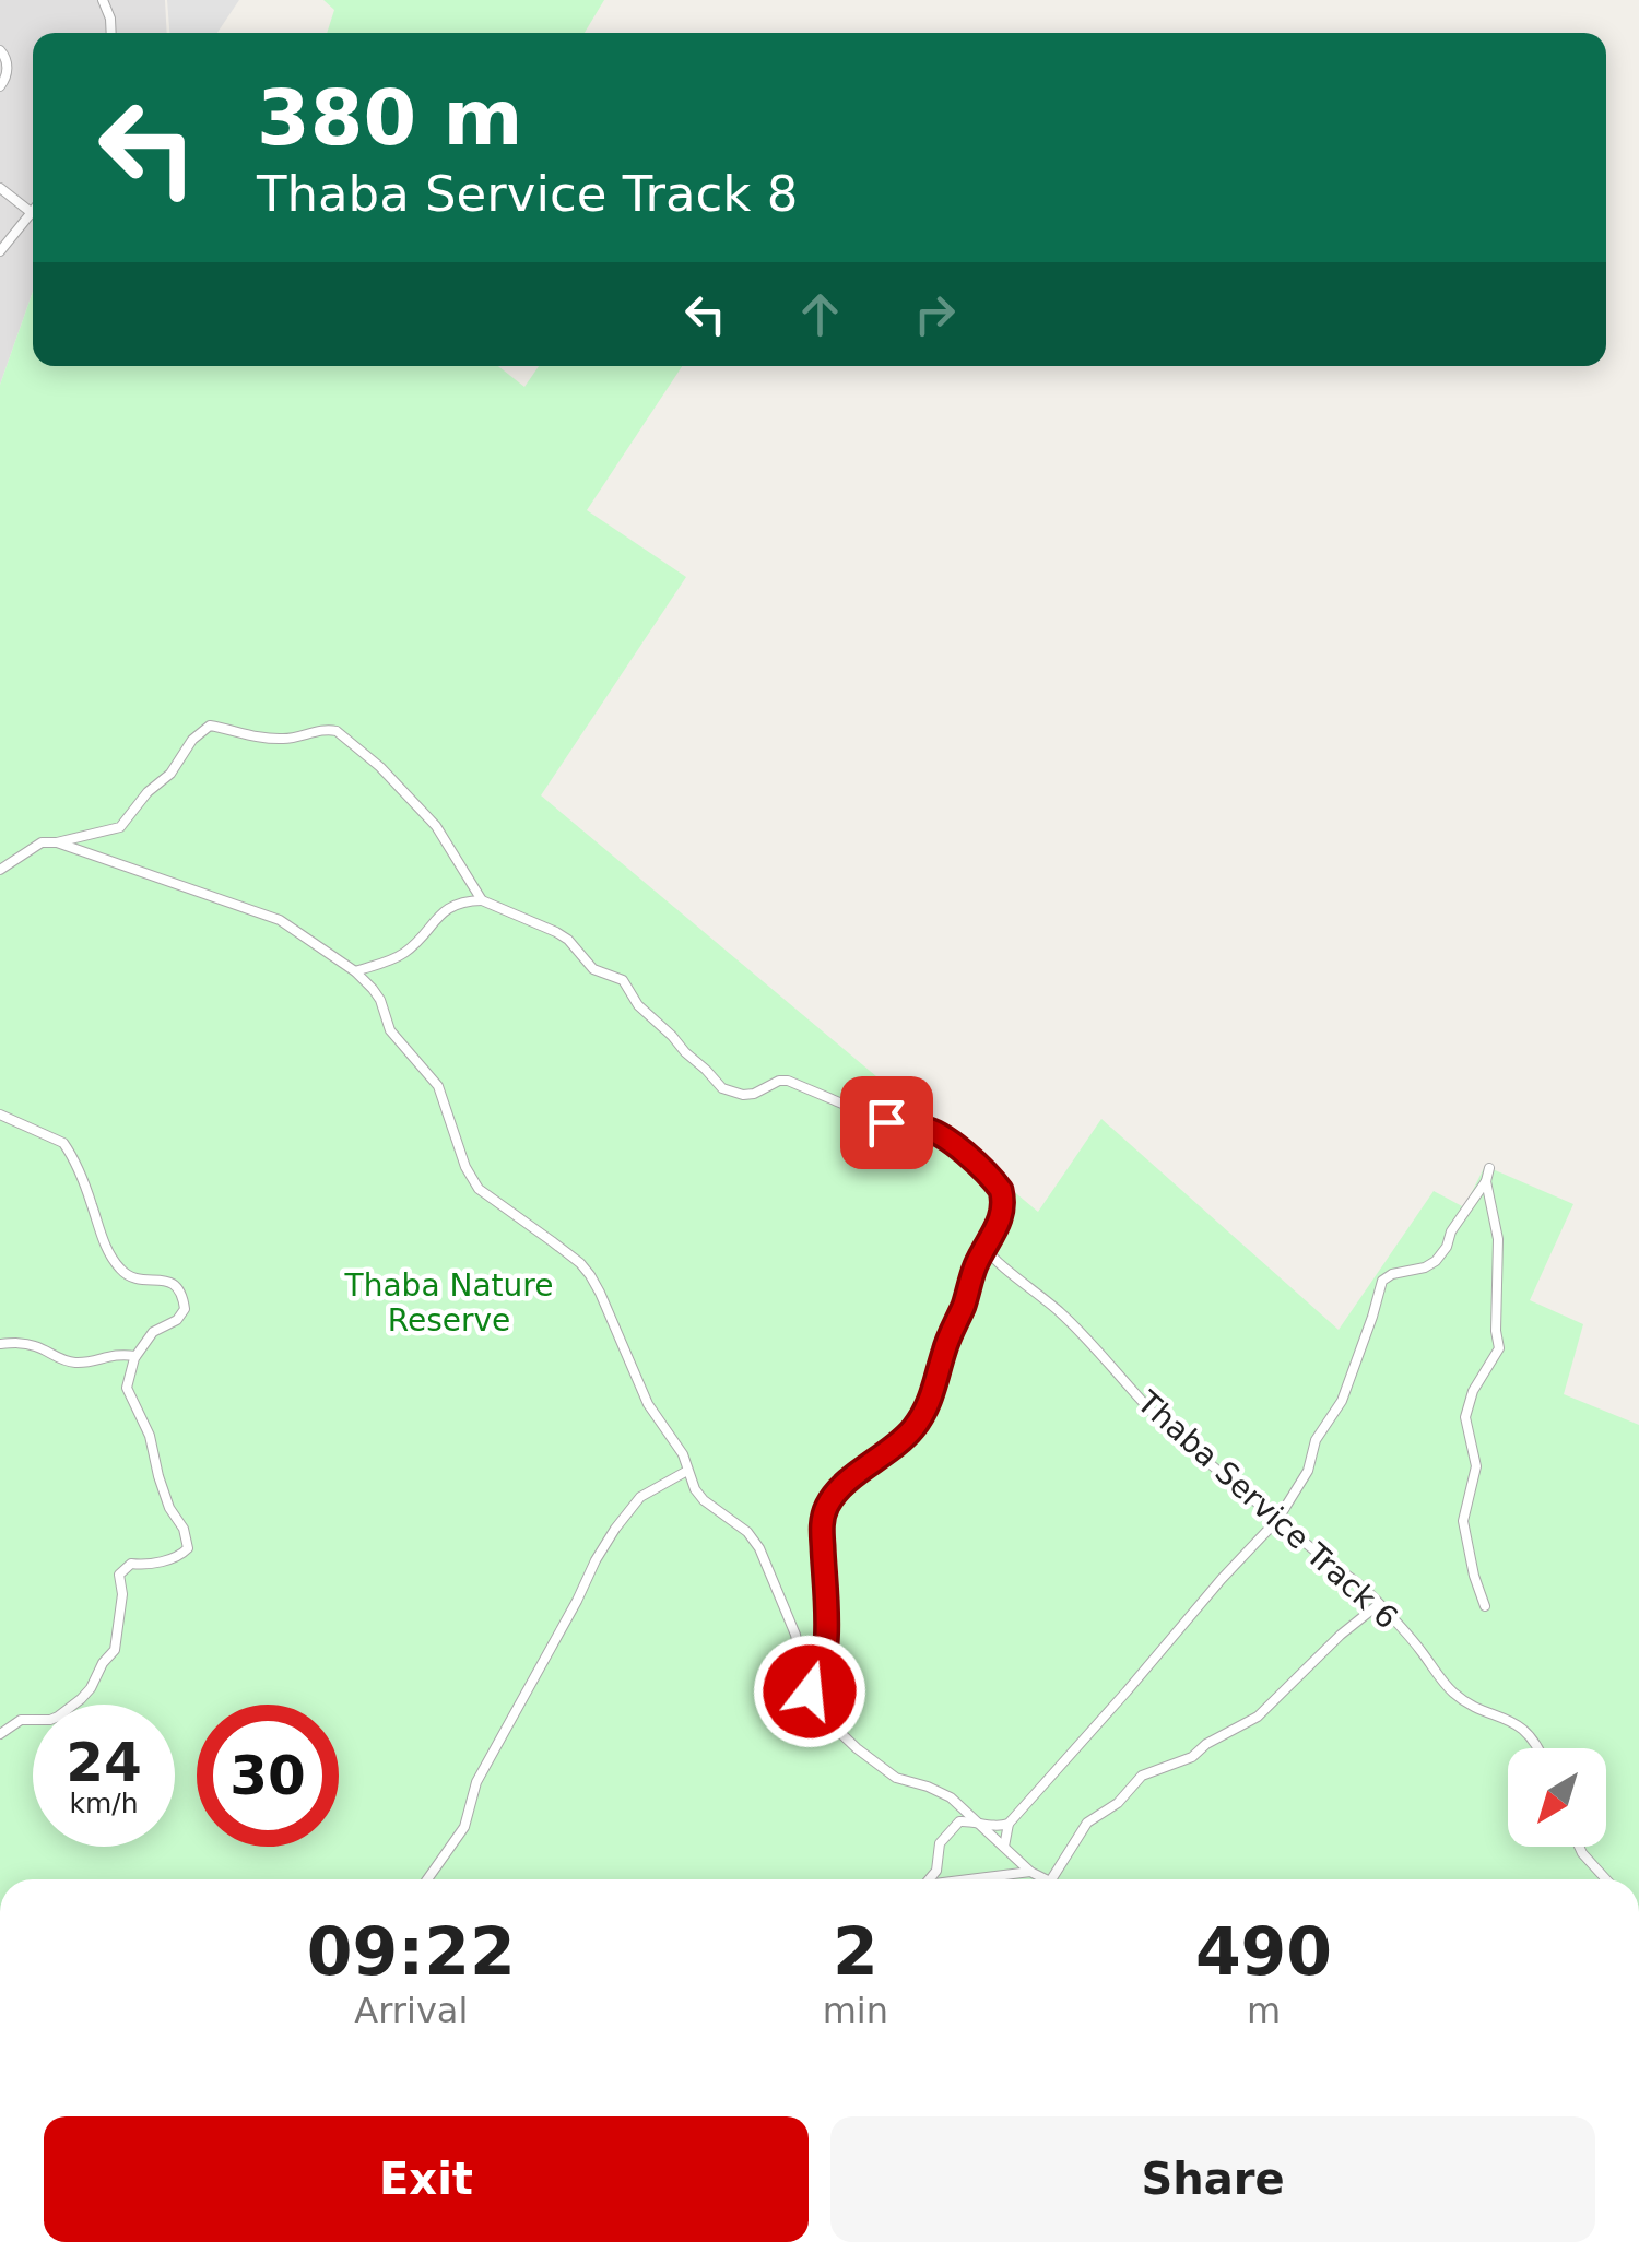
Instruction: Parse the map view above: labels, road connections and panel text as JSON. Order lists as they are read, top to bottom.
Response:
{
  "streets": {
    "street": ["Thaba Service Track 6"]
  },
  "parks": ["Thaba Nature Reserve"],
  "north": "bottom left",
  "page": {
    "turn": ["380 m", "Thaba Service Track 8"],
    "speed": "24 km/h",
    "limit": "30",
    "eta": [
      "09:22",
      "Arrival",
      "2",
      "min",
      "490",
      "m"
    ],
    "buttons": ["Exit", "Share"]
  }
}
